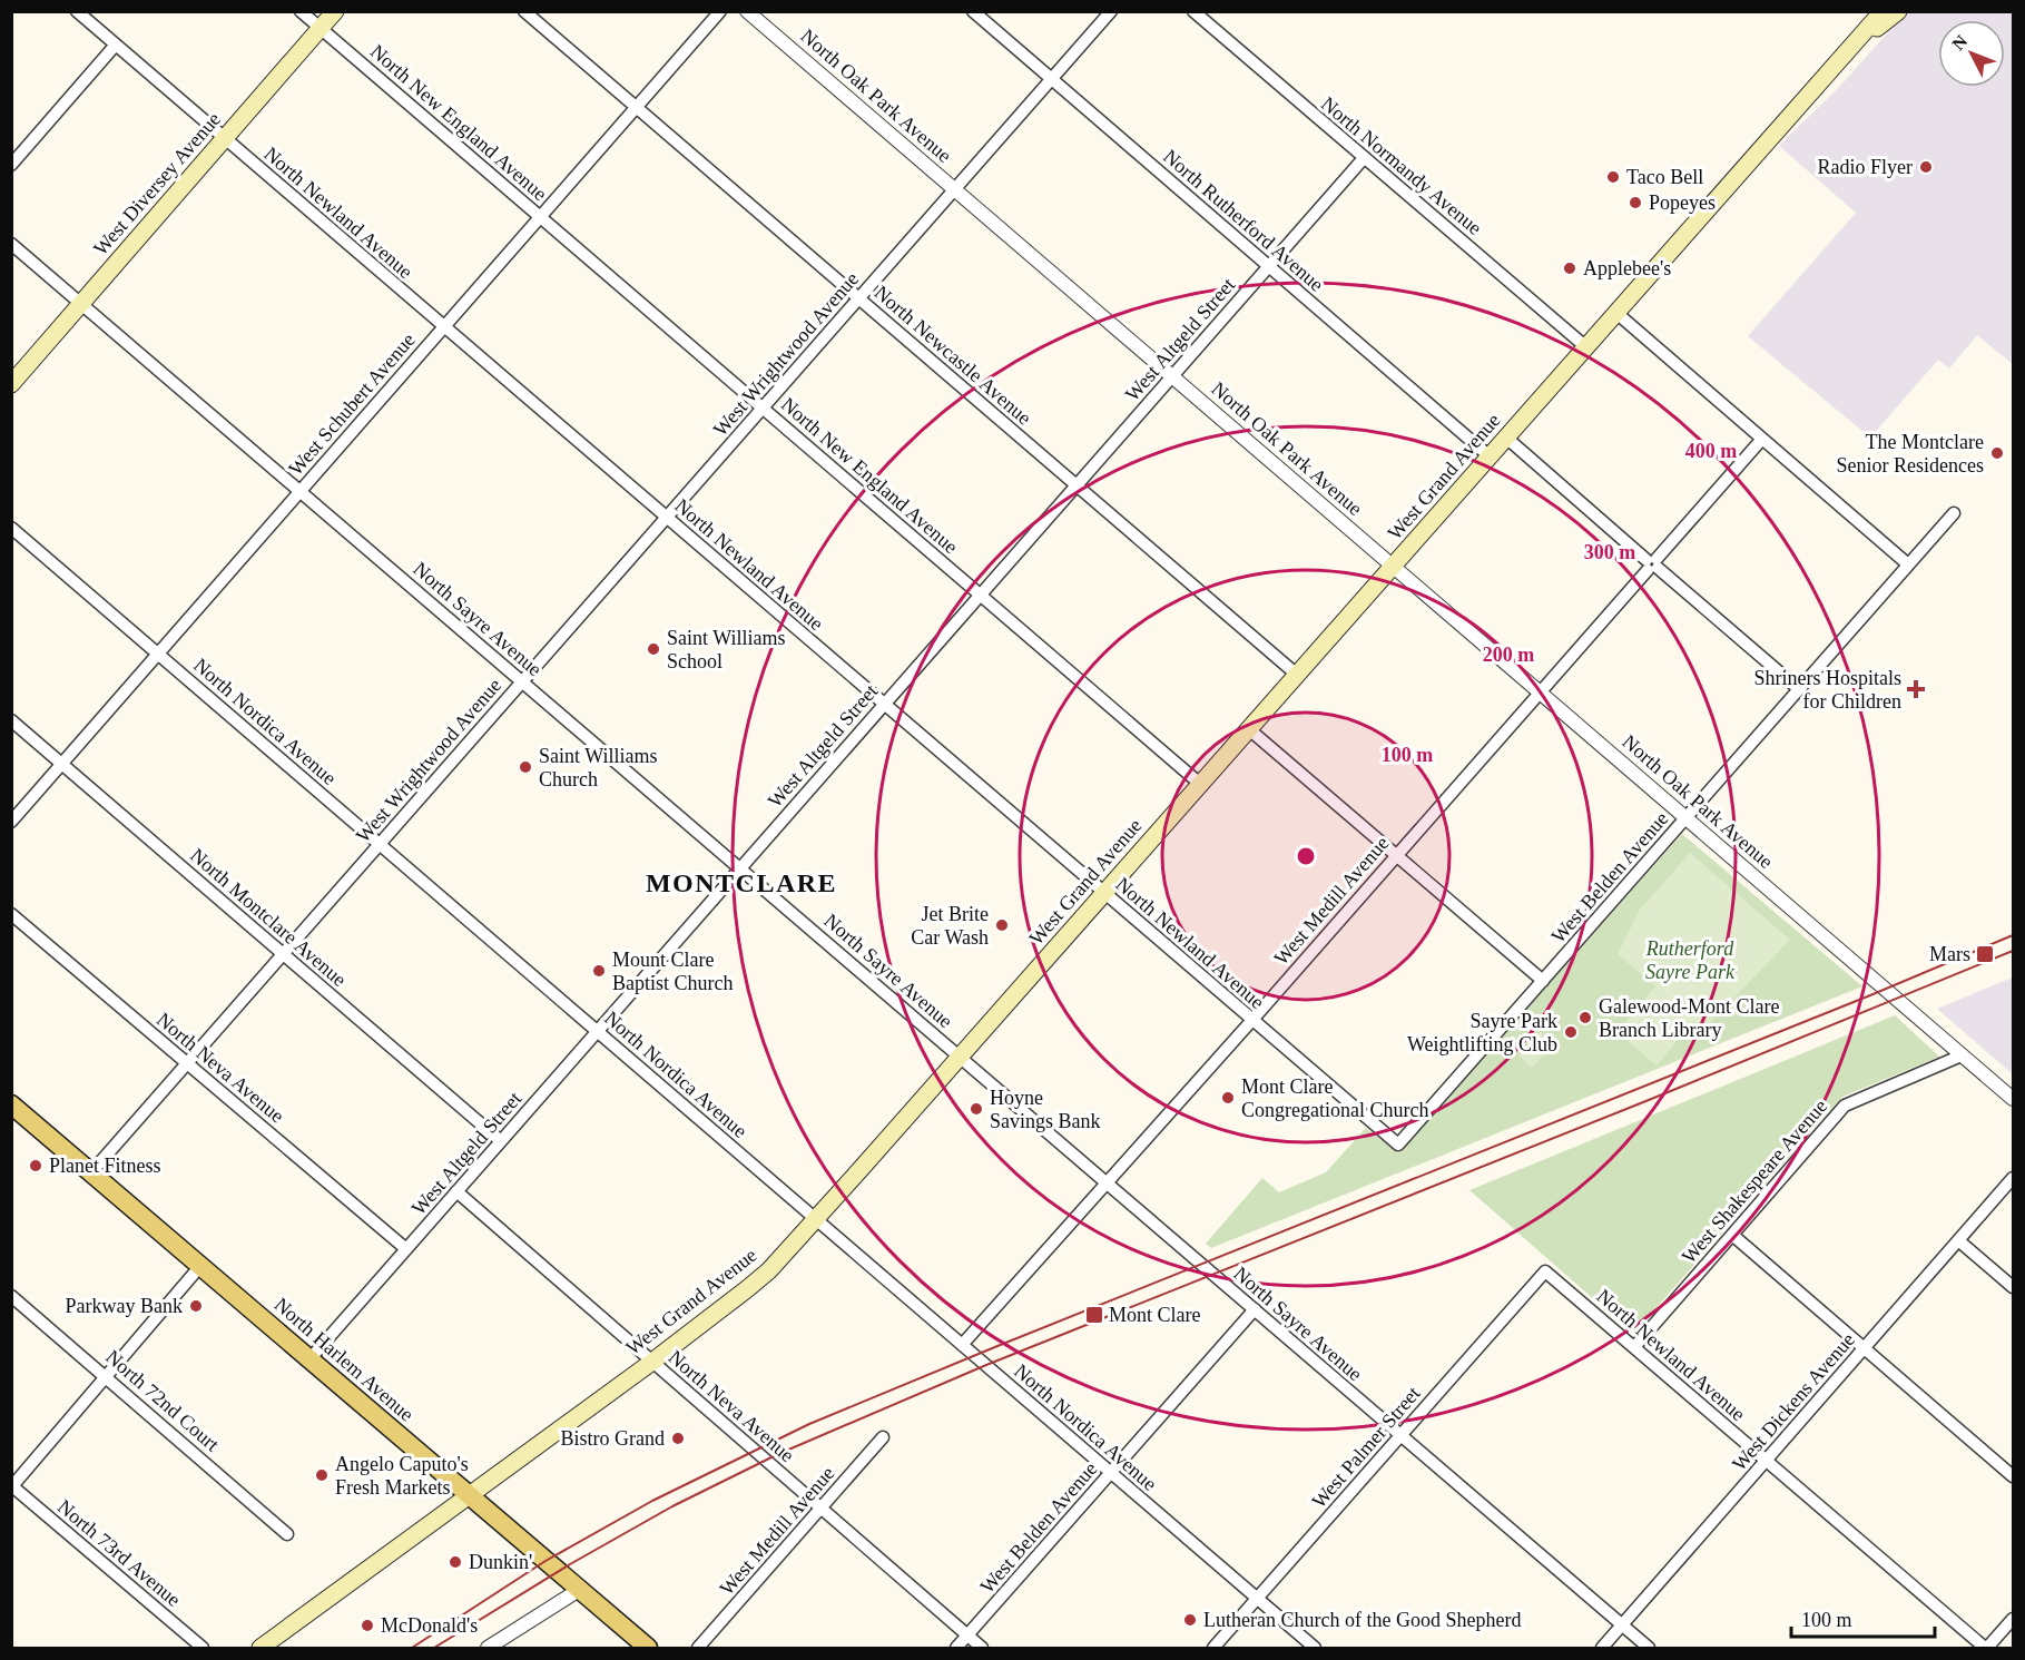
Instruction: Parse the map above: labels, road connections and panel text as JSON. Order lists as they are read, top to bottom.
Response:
{
  "streets": {
    "main road": ["West Diversey Avenue", "West Grand Avenue", "North Harlem Avenue"],
    "street": [
      "North Oak Park Avenue",
      "North New England Avenue",
      "North Normandy Avenue",
      "North Newland Avenue",
      "North Rutherford Avenue",
      "West Altgeld Street",
      "West Wrightwood Avenue",
      "North Newcastle Avenue",
      "West Schubert Avenue",
      "North Sayre Avenue",
      "North Nordica Avenue",
      "West Belden Avenue",
      "West Medill Avenue",
      "North Montclare Avenue",
      "North Neva Avenue",
      "West Shakespeare Avenue",
      "North 72nd Court",
      "West Dickens Avenue",
      "West Palmer Street",
      "North 73rd Avenue"
    ]
  },
  "crossings": [
    ["North Oak Park Avenue", "West Altgeld Street"],
    ["North Oak Park Avenue", "West Wrightwood Avenue"],
    ["North Oak Park Avenue", "West Grand Avenue"],
    ["North Oak Park Avenue", "West Belden Avenue"],
    ["North Oak Park Avenue", "West Medill Avenue"],
    ["North Oak Park Avenue", "West Shakespeare Avenue"],
    ["North New England Avenue", "West Diversey Avenue"],
    ["North New England Avenue", "West Altgeld Street"],
    ["North New England Avenue", "West Wrightwood Avenue"],
    ["North New England Avenue", "West Schubert Avenue"],
    ["North New England Avenue", "West Grand Avenue"],
    ["North Normandy Avenue", "West Altgeld Street"],
    ["North Normandy Avenue", "West Grand Avenue"],
    ["West Diversey Avenue", "North Newland Avenue"],
    ["West Diversey Avenue", "North Sayre Avenue"],
    ["North Newland Avenue", "West Altgeld Street"],
    ["North Newland Avenue", "West Wrightwood Avenue"],
    ["North Newland Avenue", "West Schubert Avenue"],
    ["North Newland Avenue", "West Grand Avenue"],
    ["North Newland Avenue", "West Belden Avenue"],
    ["North Newland Avenue", "West Medill Avenue"],
    ["North Newland Avenue", "West Shakespeare Avenue"],
    ["North Newland Avenue", "West Dickens Avenue"],
    ["North Newland Avenue", "West Palmer Street"],
    ["North Rutherford Avenue", "West Altgeld Street"],
    ["North Rutherford Avenue", "West Wrightwood Avenue"],
    ["North Rutherford Avenue", "West Grand Avenue"],
    ["West Altgeld Street", "North Newcastle Avenue"],
    ["West Altgeld Street", "North Sayre Avenue"],
    ["West Altgeld Street", "North Nordica Avenue"],
    ["West Altgeld Street", "North Montclare Avenue"],
    ["West Altgeld Street", "North Neva Avenue"],
    ["West Altgeld Street", "North Harlem Avenue"],
    ["West Wrightwood Avenue", "North Newcastle Avenue"],
    ["West Wrightwood Avenue", "North Sayre Avenue"],
    ["West Wrightwood Avenue", "North Nordica Avenue"],
    ["West Wrightwood Avenue", "North Montclare Avenue"],
    ["West Wrightwood Avenue", "North Neva Avenue"],
    ["West Wrightwood Avenue", "North Harlem Avenue"],
    ["North Newcastle Avenue", "West Schubert Avenue"],
    ["North Newcastle Avenue", "West Grand Avenue"],
    ["West Schubert Avenue", "North Sayre Avenue"],
    ["West Schubert Avenue", "North Nordica Avenue"],
    ["West Schubert Avenue", "North Montclare Avenue"],
    ["West Grand Avenue", "North Sayre Avenue"],
    ["West Grand Avenue", "North Nordica Avenue"],
    ["West Grand Avenue", "North Neva Avenue"],
    ["West Grand Avenue", "North Harlem Avenue"],
    ["North Sayre Avenue", "West Belden Avenue"],
    ["North Sayre Avenue", "West Medill Avenue"],
    ["North Sayre Avenue", "West Dickens Avenue"],
    ["North Sayre Avenue", "West Palmer Street"],
    ["North Nordica Avenue", "West Belden Avenue"],
    ["North Nordica Avenue", "West Medill Avenue"],
    ["North Nordica Avenue", "West Palmer Street"],
    ["West Belden Avenue", "North Neva Avenue"],
    ["West Medill Avenue", "North Neva Avenue"]
  ],
  "districts": ["MONTCLARE"],
  "parks": ["Rutherford Sayre Park"],
  "places": {
    "other": [
      "Radio Flyer",
      "Taco Bell",
      "Popeyes",
      "Applebee's",
      "The Montclare Senior Residences",
      "Saint Williams School",
      "Saint Williams Church",
      "Jet Brite Car Wash",
      "Mount Clare Baptist Church",
      "Galewood-Mont Clare Branch Library",
      "Sayre Park Weightlifting Club",
      "Mont Clare Congregational Church",
      "Hoyne Savings Bank",
      "Planet Fitness",
      "Parkway Bank",
      "Bistro Grand",
      "Angelo Caputo's Fresh Markets",
      "Dunkin'",
      "Lutheran Church of the Good Shepherd",
      "McDonald's"
    ],
    "health": ["Shriners Hospitals for Children"],
    "transit": ["Mars", "Mont Clare"]
  },
  "scale_bar": "100 m",
  "north": "top left",
  "rings": [
    "400 m",
    "300 m",
    "200 m",
    "100 m"
  ]
}
